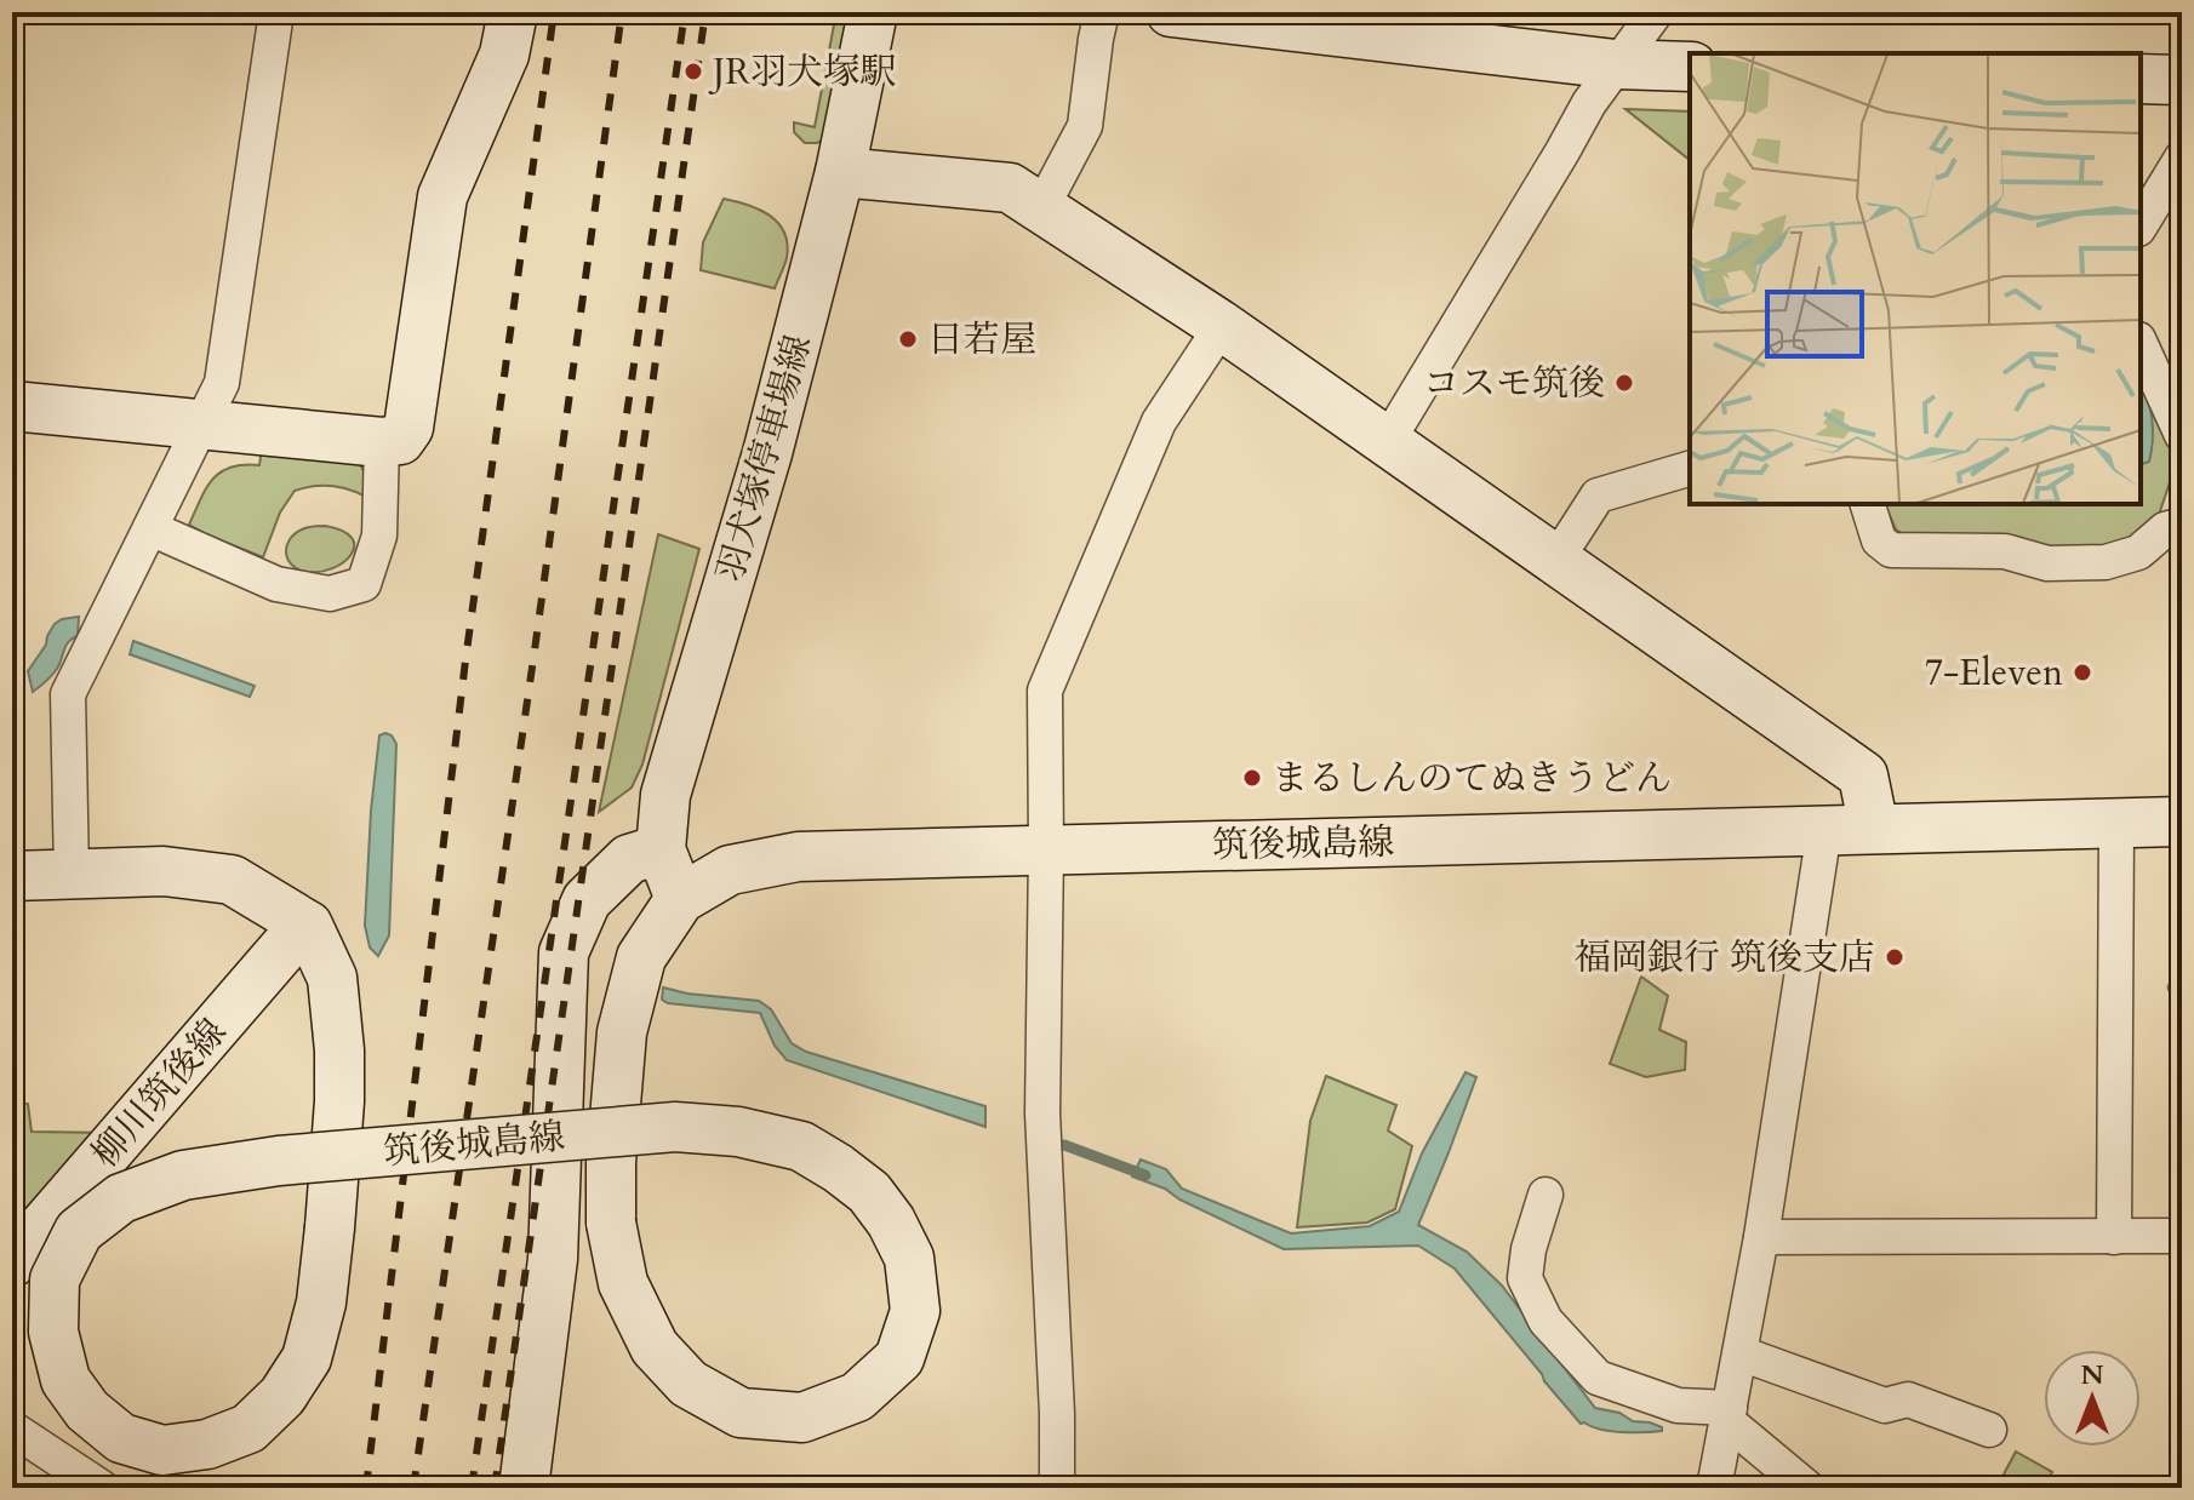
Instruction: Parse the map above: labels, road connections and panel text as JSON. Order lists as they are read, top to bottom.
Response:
{
  "streets": {
    "main road": ["羽犬塚停車場線", "筑後城島線", "柳川筑後線"]
  },
  "crossings": [
    ["羽犬塚停車場線", "筑後城島線"],
    ["筑後城島線", "柳川筑後線"]
  ],
  "places": [
    "JR羽犬塚駅",
    "日若屋",
    "コスモ筑後",
    "7-Eleven",
    "まるしんのてぬきうどん",
    "福岡銀行 筑後支店"
  ],
  "north": "top"
}
